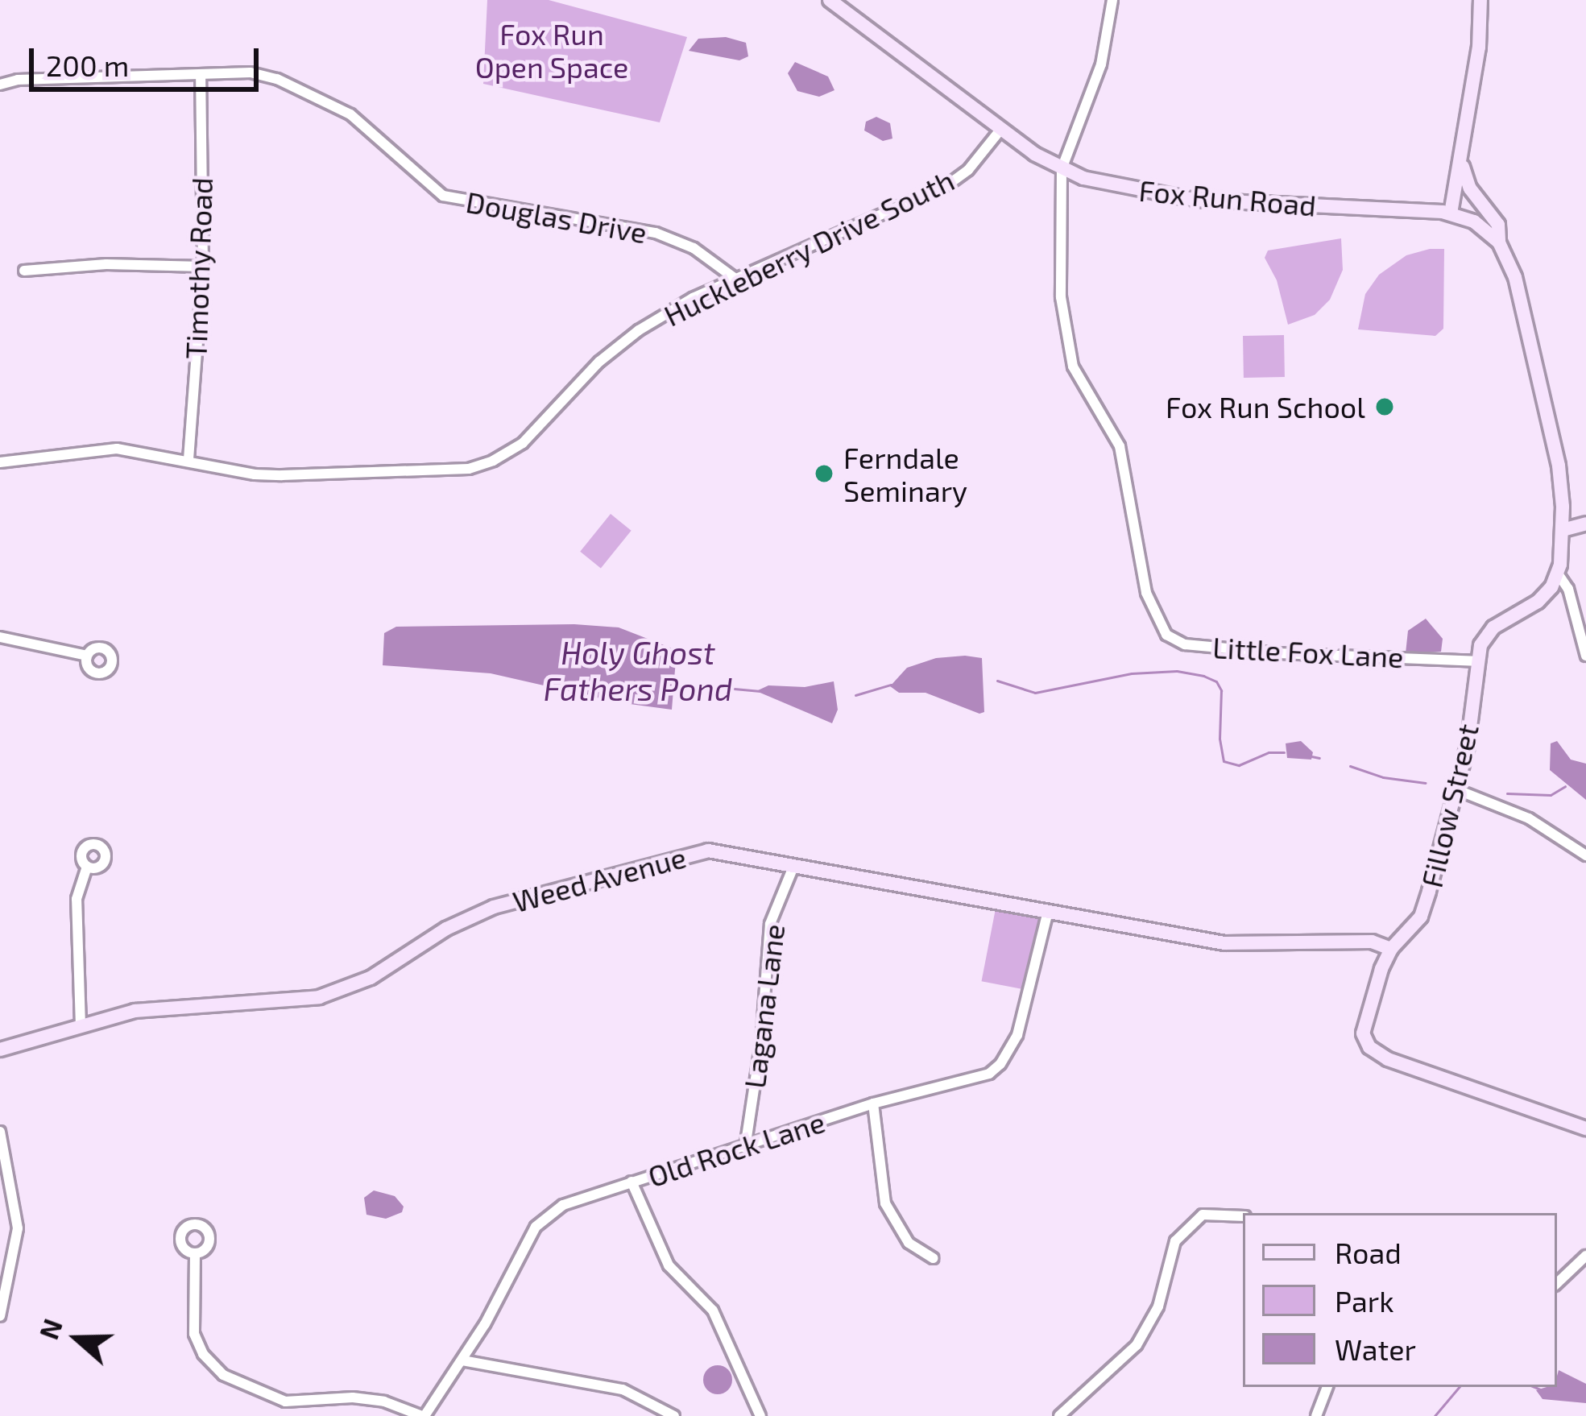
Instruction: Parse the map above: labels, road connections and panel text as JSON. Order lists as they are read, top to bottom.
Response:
{
  "streets": {
    "street": [
      "Fox Run Road",
      "Douglas Drive",
      "Huckleberry Drive South",
      "Timothy Road",
      "Little Fox Lane",
      "Fillow Street",
      "Weed Avenue",
      "Lagana Lane",
      "Old Rock Lane"
    ]
  },
  "crossings": [
    ["Fox Run Road", "Huckleberry Drive South"],
    ["Fox Run Road", "Little Fox Lane"],
    ["Douglas Drive", "Huckleberry Drive South"],
    ["Douglas Drive", "Timothy Road"],
    ["Huckleberry Drive South", "Timothy Road"],
    ["Little Fox Lane", "Fillow Street"],
    ["Fillow Street", "Weed Avenue"],
    ["Weed Avenue", "Lagana Lane"],
    ["Weed Avenue", "Old Rock Lane"],
    ["Lagana Lane", "Old Rock Lane"]
  ],
  "water": ["Holy Ghost Fathers Pond"],
  "parks": ["Fox Run Open Space"],
  "places": ["Fox Run School", "Ferndale Seminary"],
  "legend": ["Road", "Park", "Water"],
  "scale_bar": "200 m",
  "north": "left"
}
